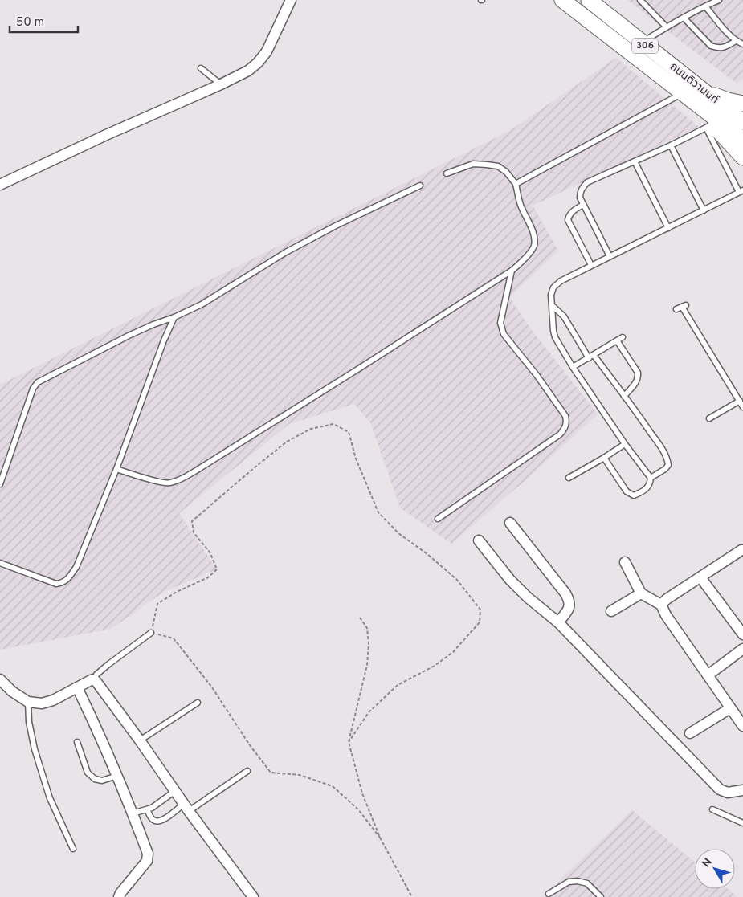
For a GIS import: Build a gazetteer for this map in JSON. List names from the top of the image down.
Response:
{
  "streets": {
    "main road": ["306", "ถนนติวานนท์"]
  },
  "scale_bar": "50 m",
  "north": "top left"
}
